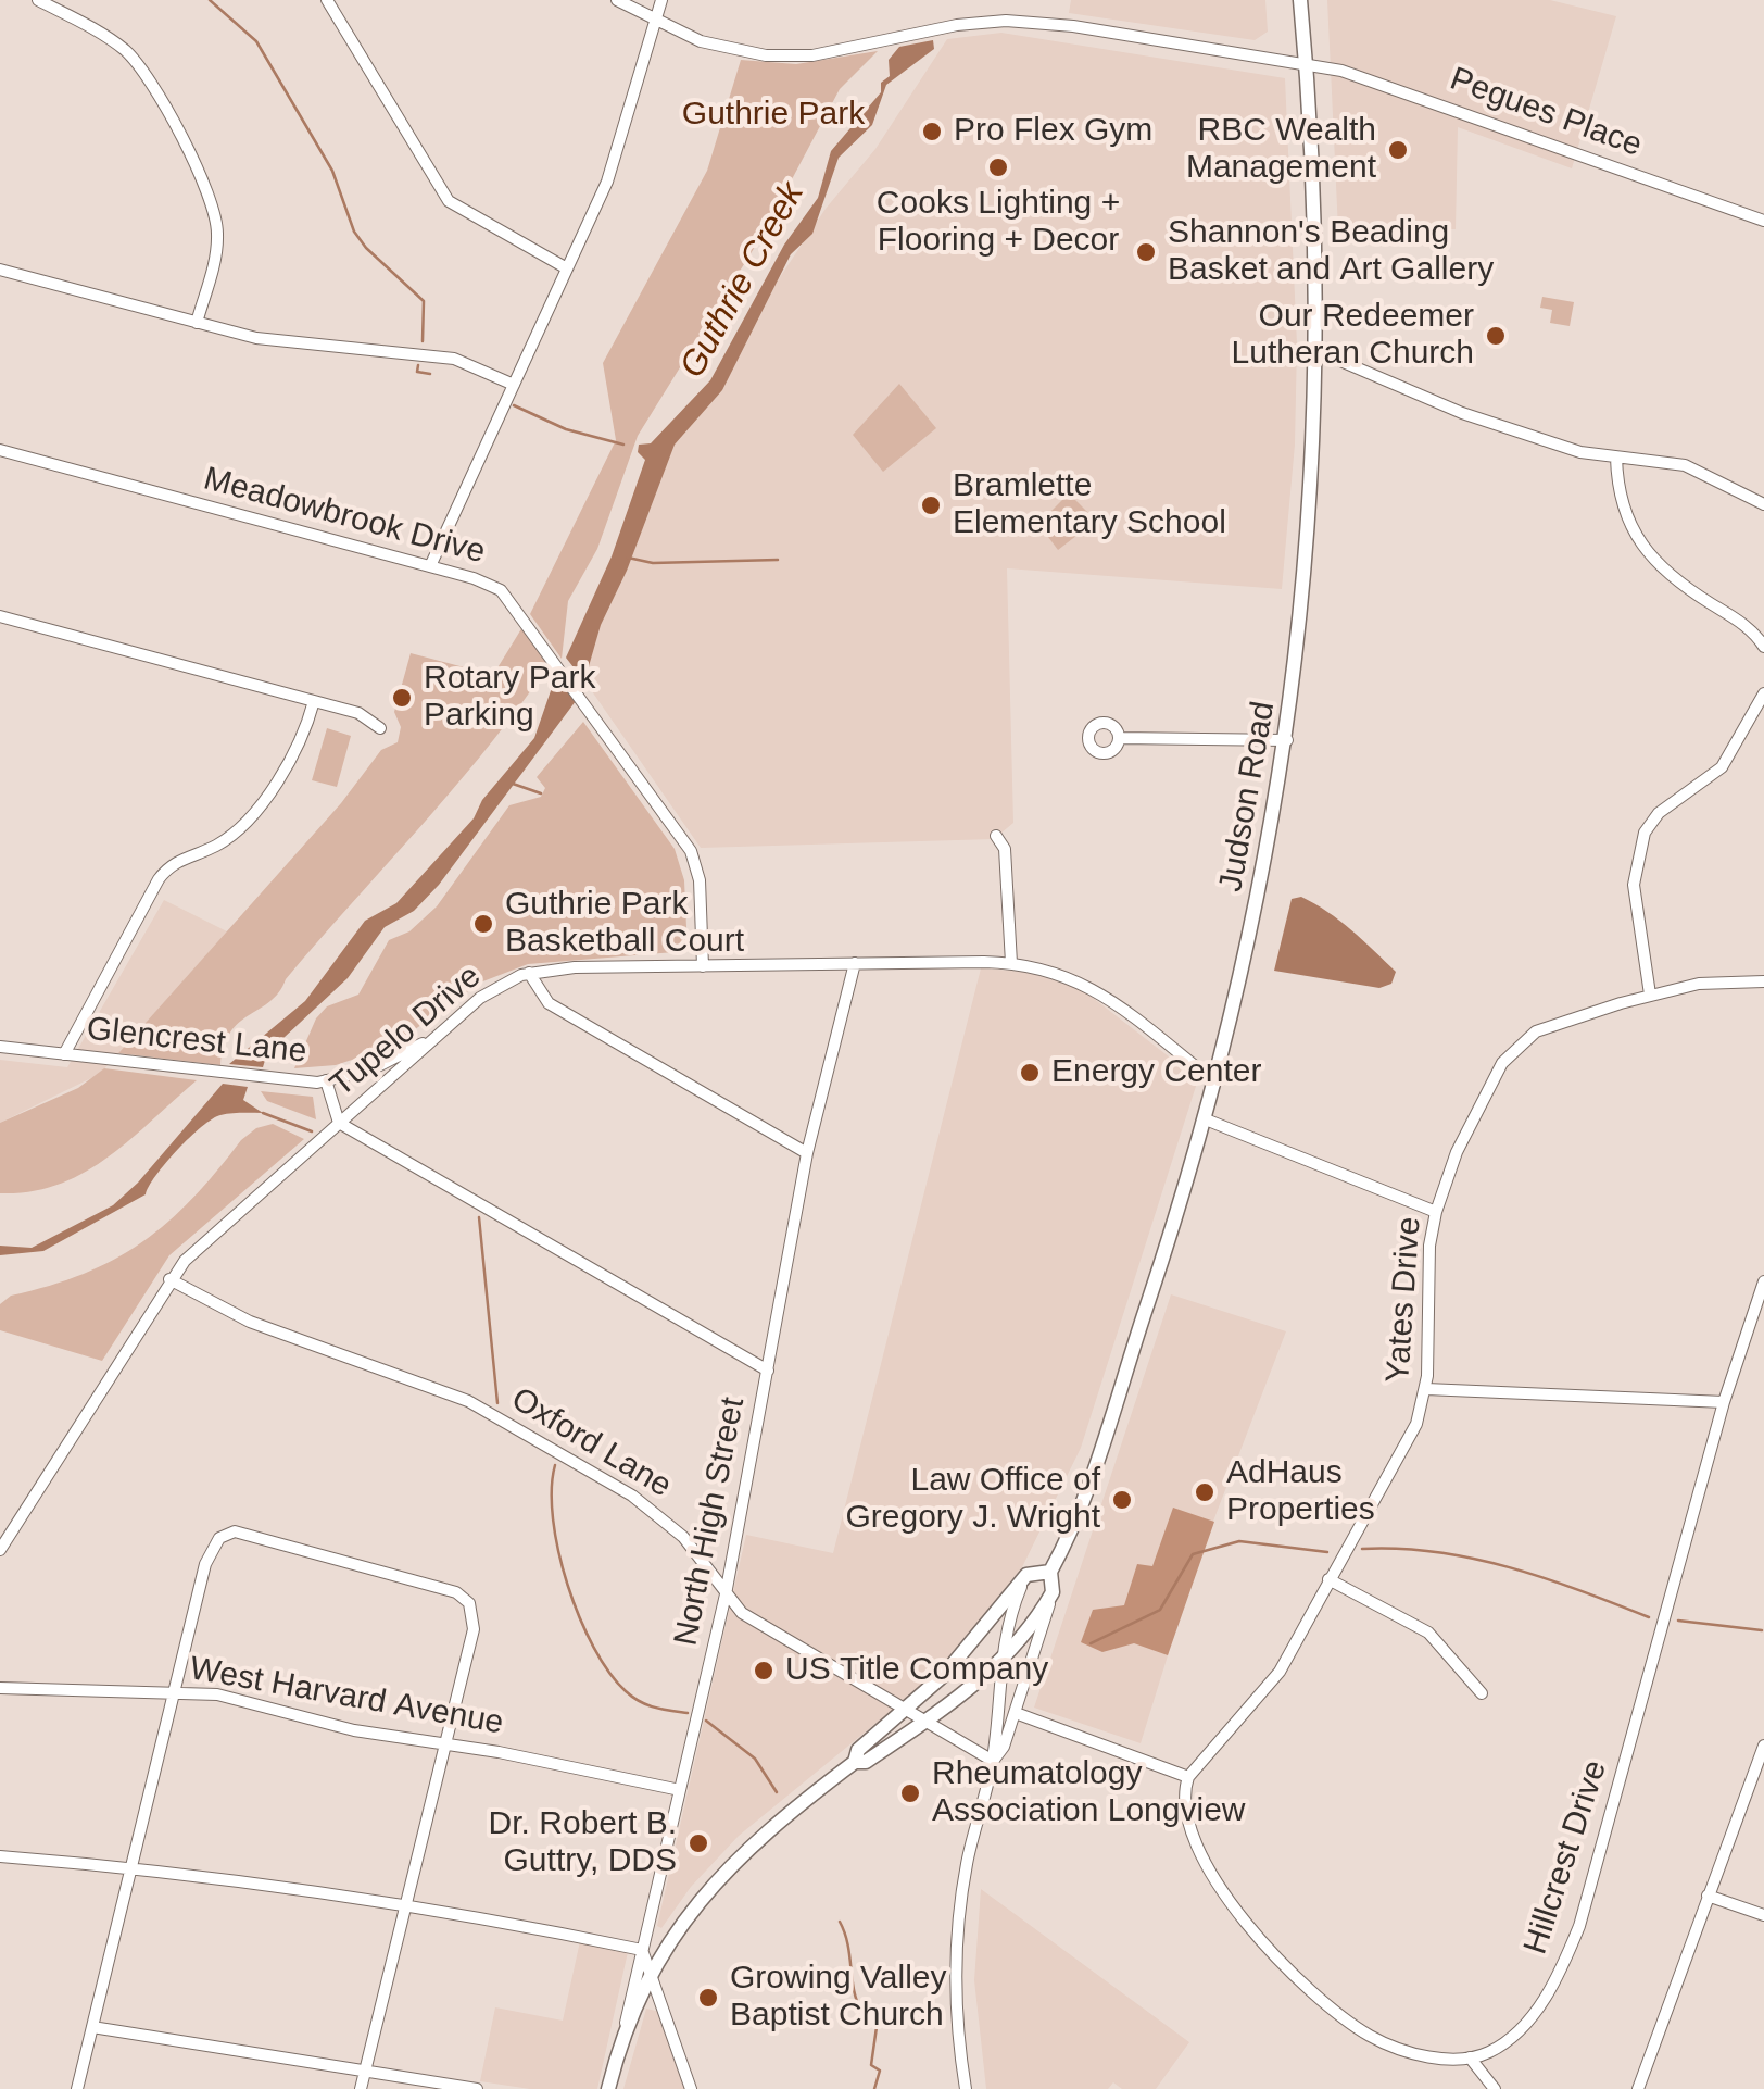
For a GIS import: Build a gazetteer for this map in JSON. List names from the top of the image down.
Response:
{
  "streets": {
    "main road": ["Judson Road", "North High Street"],
    "street": [
      "Pegues Place",
      "Meadowbrook Drive",
      "Tupelo Drive",
      "Glencrest Lane",
      "Yates Drive",
      "Oxford Lane",
      "West Harvard Avenue",
      "Hillcrest Drive"
    ]
  },
  "crossings": [
    ["Pegues Place", "Judson Road"],
    ["Meadowbrook Drive", "Tupelo Drive"],
    ["Judson Road", "Tupelo Drive"],
    ["Tupelo Drive", "Glencrest Lane"],
    ["Tupelo Drive", "Oxford Lane"],
    ["Tupelo Drive", "North High Street"],
    ["Oxford Lane", "North High Street"],
    ["North High Street", "West Harvard Avenue"]
  ],
  "water": ["Guthrie Creek"],
  "parks": ["Guthrie Park"],
  "places": [
    "Pro Flex Gym",
    "RBC Wealth Management",
    "Cooks Lighting + Flooring + Decor",
    "Shannon's Beading Basket and Art Gallery",
    "Our Redeemer Lutheran Church",
    "Bramlette Elementary School",
    "Rotary Park Parking",
    "Guthrie Park Basketball Court",
    "Energy Center",
    "AdHaus Properties",
    "Law Office of Gregory J. Wright",
    "US Title Company",
    "Rheumatology Association Longview",
    "Dr. Robert B. Guttry, DDS",
    "Growing Valley Baptist Church"
  ]
}
